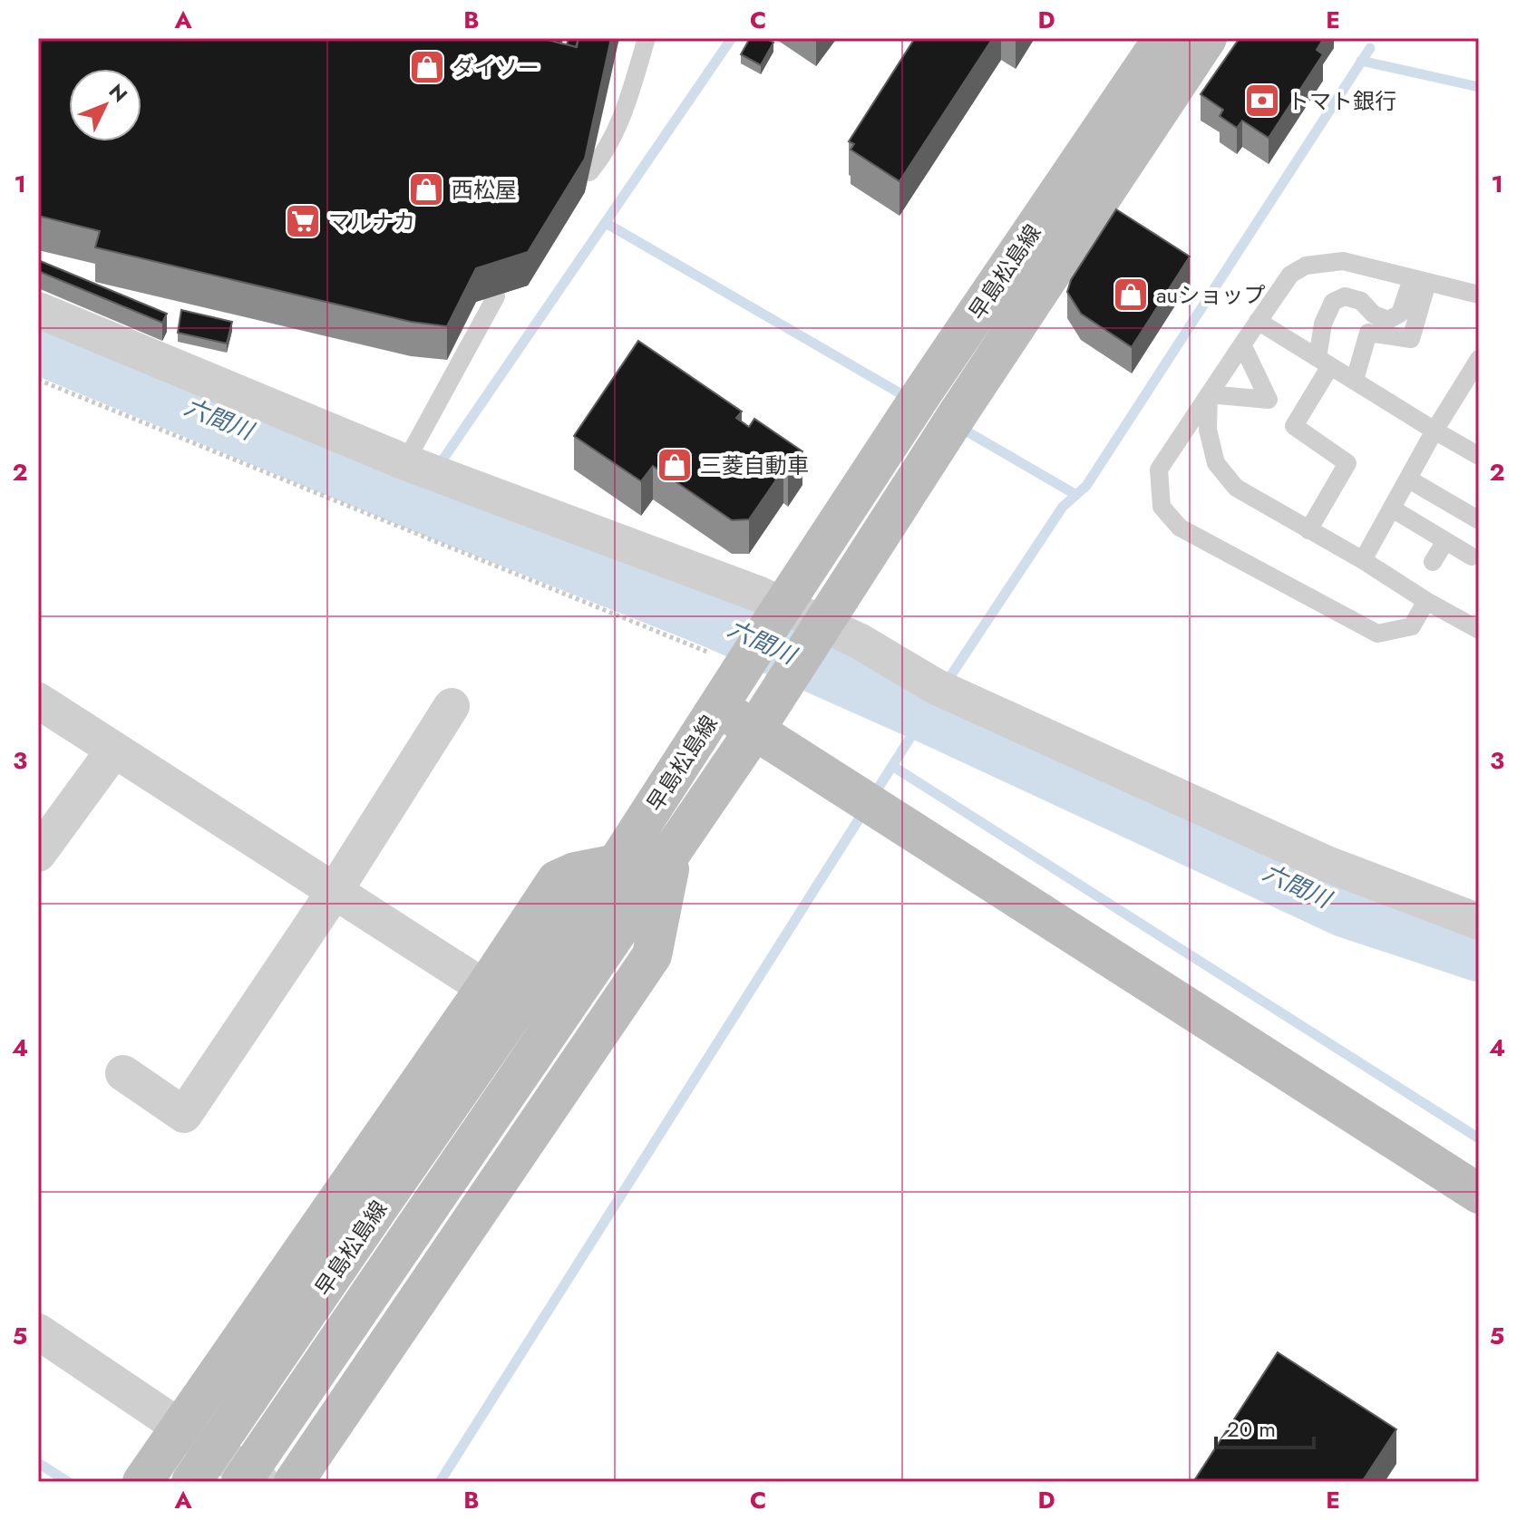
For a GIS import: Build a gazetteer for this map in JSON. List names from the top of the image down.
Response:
{
  "streets": {
    "main road": ["早島松島線"]
  },
  "water": ["六間川"],
  "places": {
    "shop": [
      "ダイソー",
      "西松屋",
      "auショップ",
      "三菱自動車"
    ],
    "bank": ["トマト銀行"],
    "supermarket": ["マルナカ"]
  },
  "scale_bar": "20 m",
  "north": "top right",
  "grid": {
    "columns": [
      "A",
      "B",
      "C",
      "D",
      "E"
    ],
    "rows": [
      "1",
      "2",
      "3",
      "4",
      "5"
    ]
  }
}
